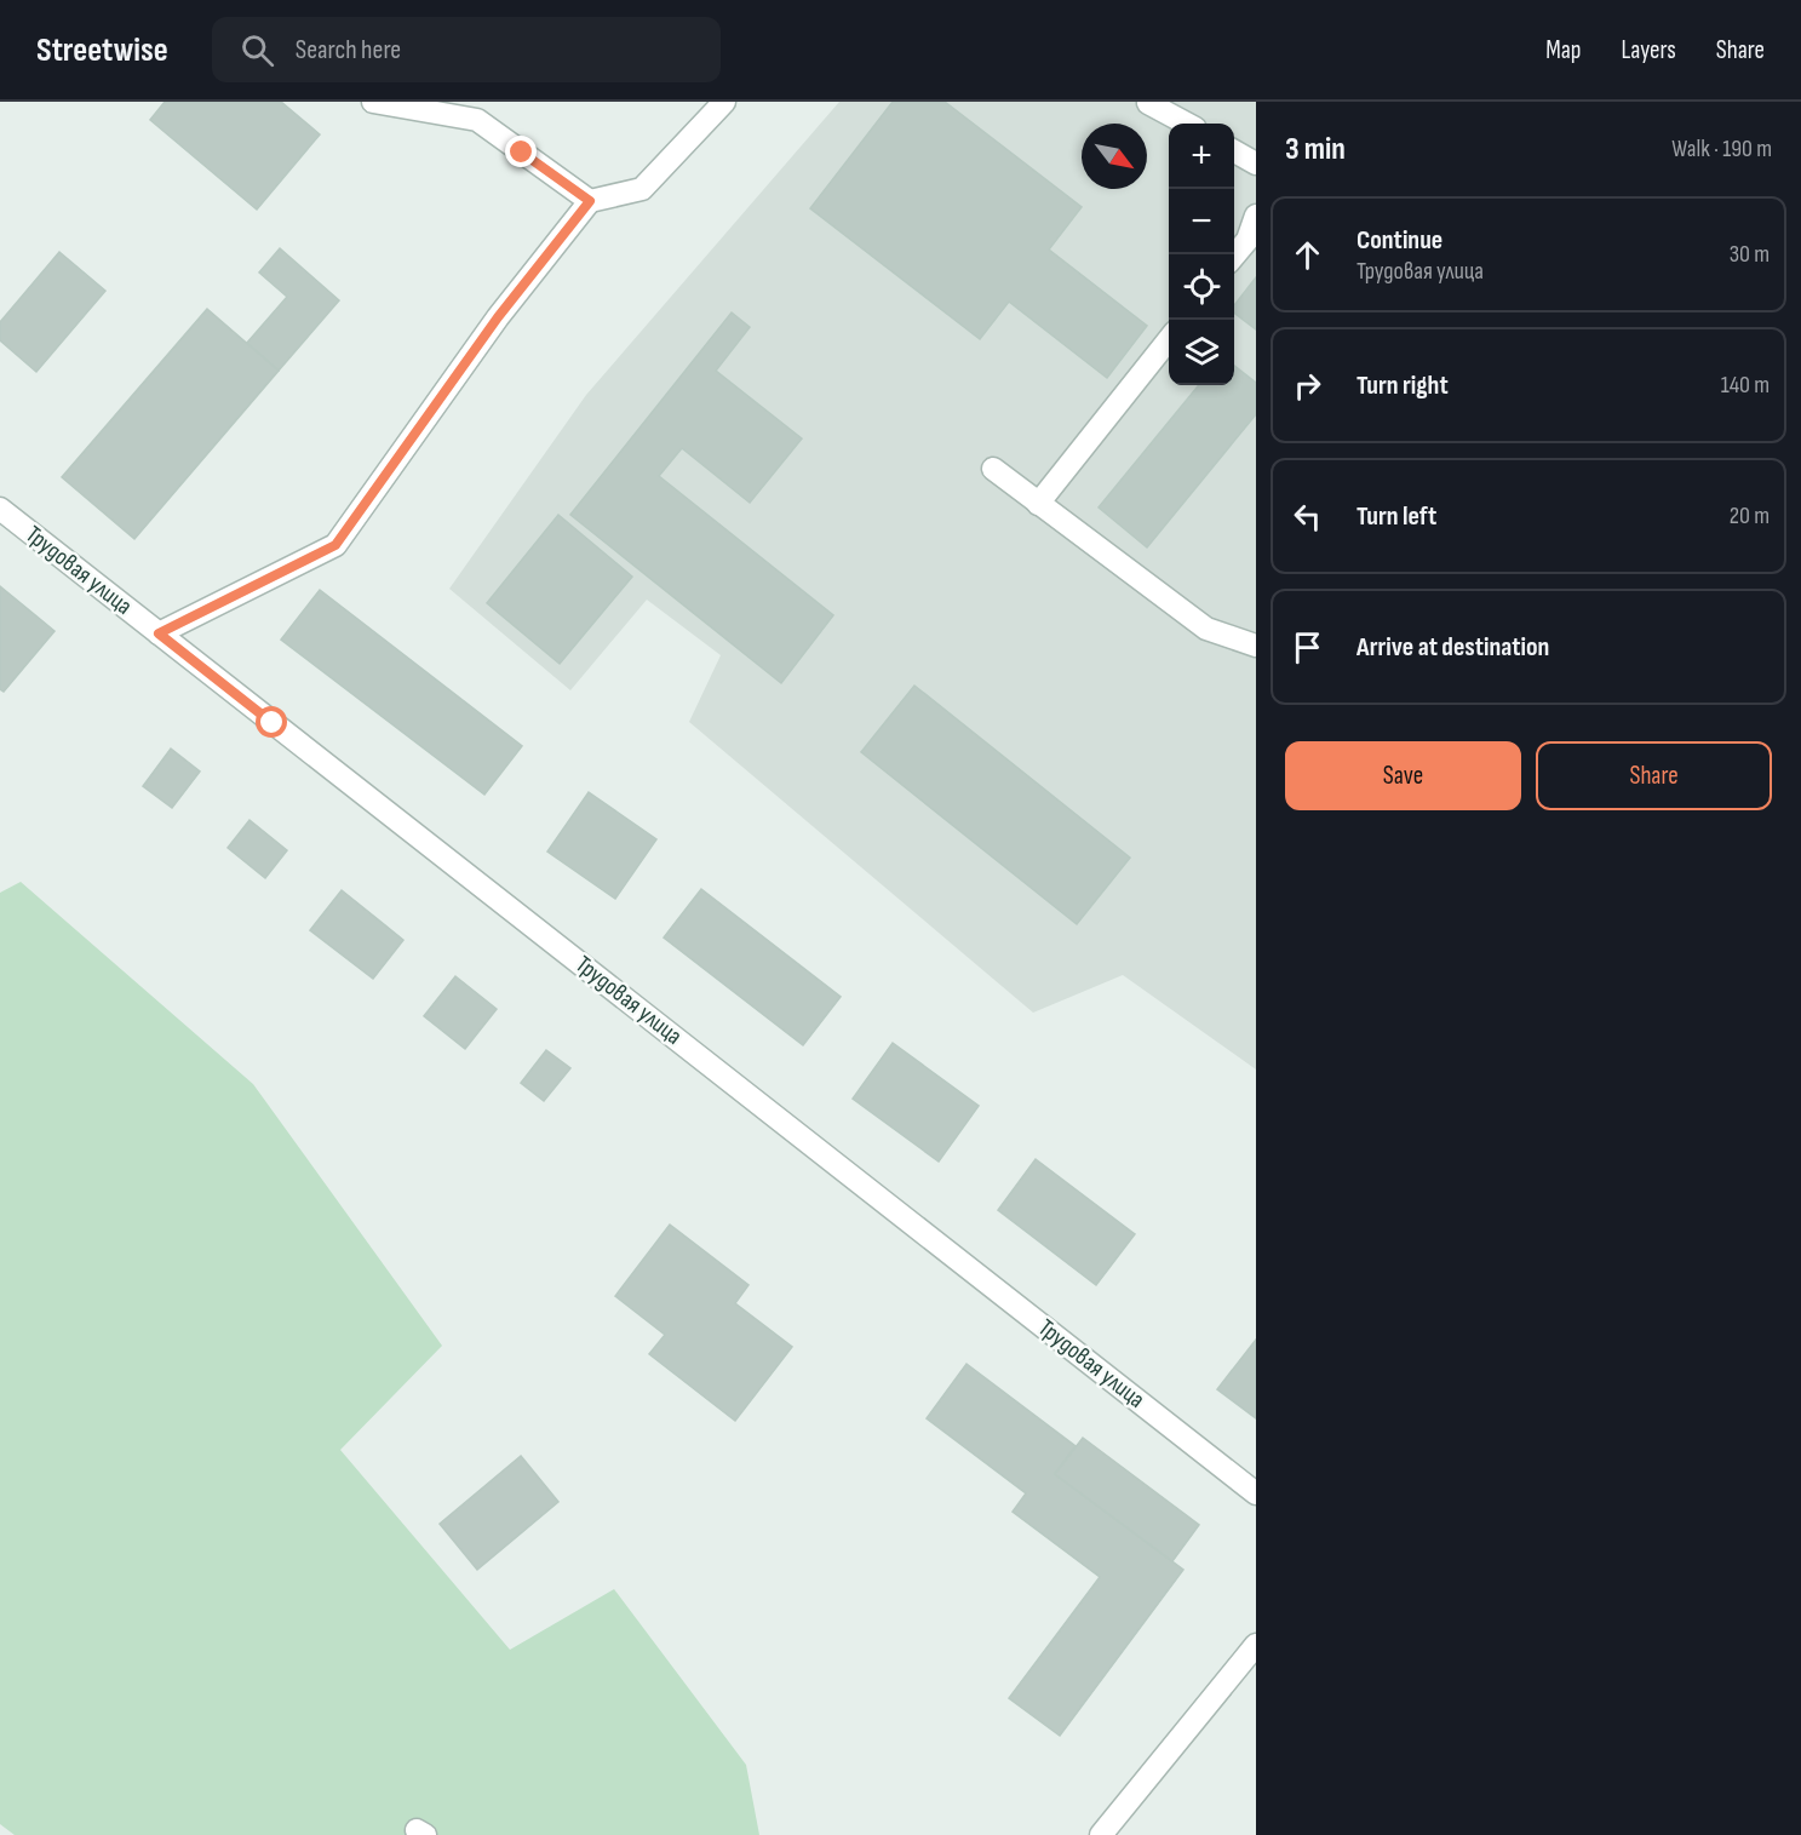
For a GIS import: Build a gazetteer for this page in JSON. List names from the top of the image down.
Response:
{
  "streets": {
    "street": ["Трудовая улица"]
  },
  "north": "bottom right",
  "page": {
    "header": "Streetwise",
    "search": "Search here",
    "nav": ["Map", "Layers", "Share"],
    "heading": ["3 min", "Walk · 190 m"],
    "map_buttons": ["+", "−"],
    "list": [
      ["Continue", "Трудовая улица", "30 m"],
      ["Turn right", "140 m"],
      ["Turn left", "20 m"],
      "Arrive at destination"
    ],
    "buttons": ["Save", "Share"]
  }
}
